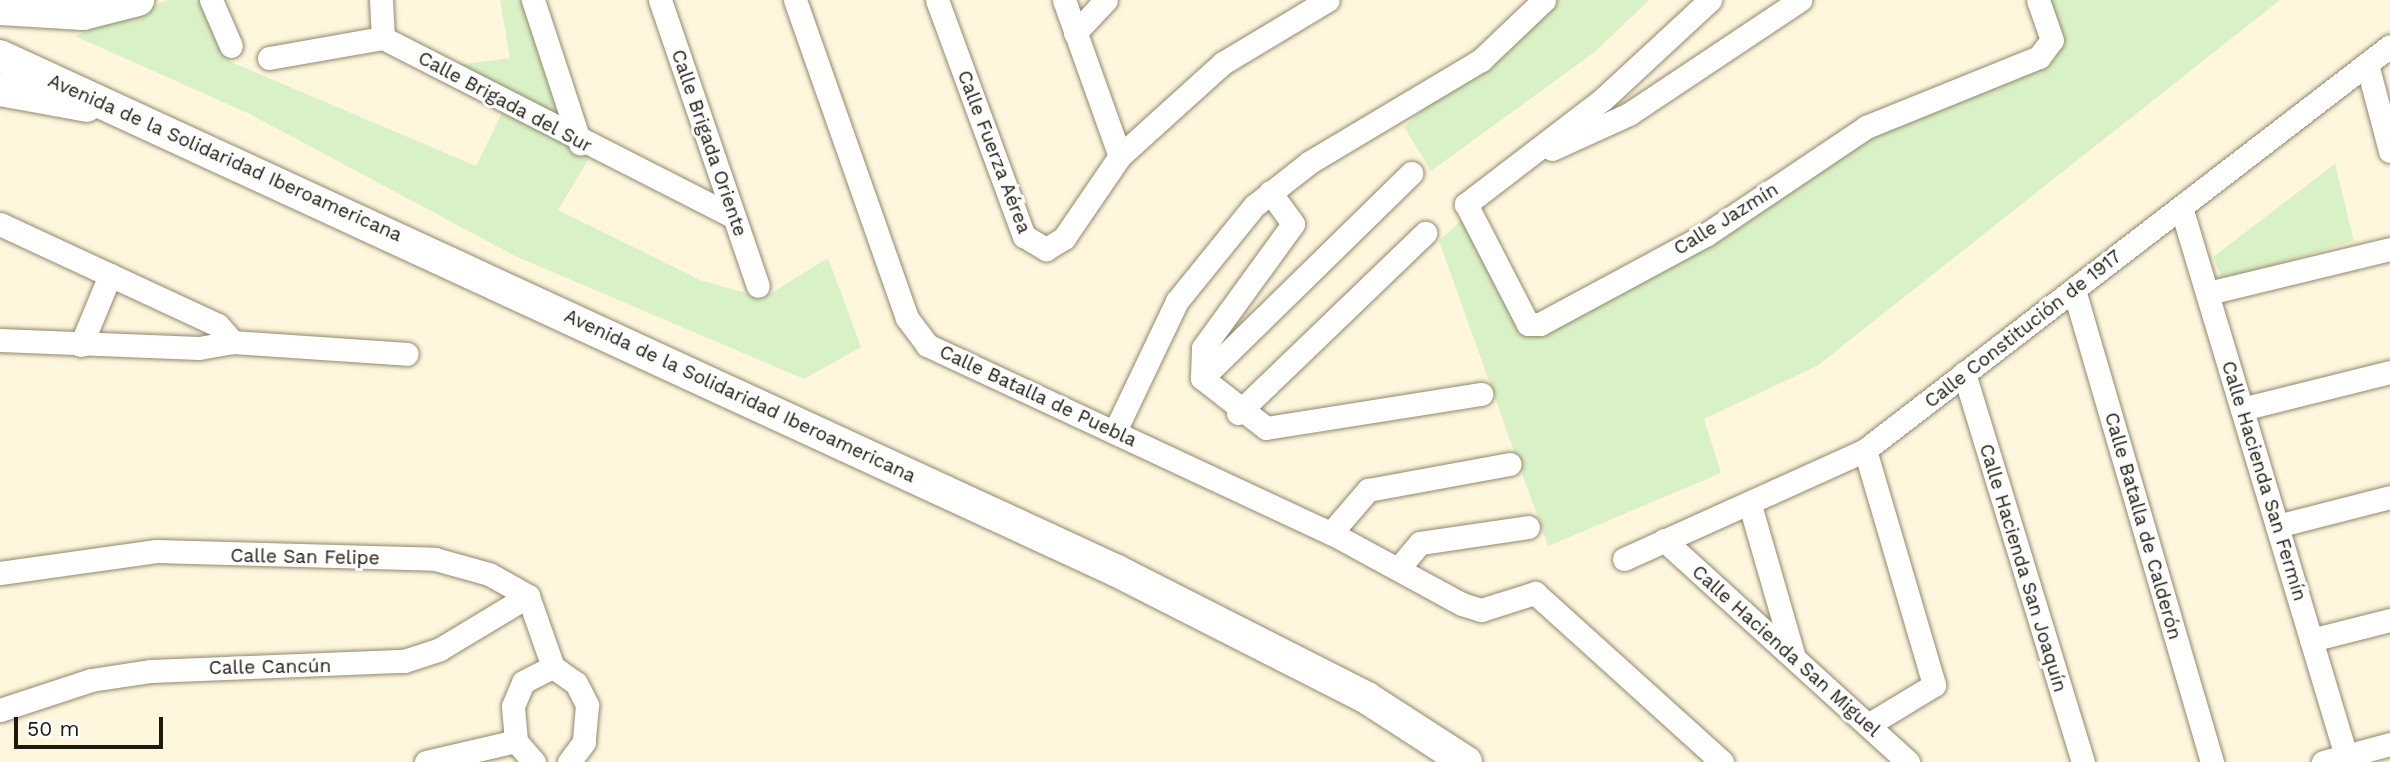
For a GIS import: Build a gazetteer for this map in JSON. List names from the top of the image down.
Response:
{
  "streets": {
    "highway": ["Avenida de la Solidaridad Iberoamericana"],
    "street": [
      "Calle Brigada del Sur",
      "Calle Brigada Oriente",
      "Calle Fuerza Aérea",
      "Calle Jazmín",
      "Calle Constitución de 1917",
      "Calle Batalla de Puebla",
      "Calle Hacienda San Fermín",
      "Calle Batalla de Calderón",
      "Calle San Felipe",
      "Calle Hacienda San Joaquín",
      "Calle Hacienda San Miguel",
      "Calle Cancún"
    ]
  },
  "crossings": [
    ["Calle Brigada del Sur", "Calle Brigada Oriente"],
    ["Calle Constitución de 1917", "Calle Hacienda San Fermín"],
    ["Calle Constitución de 1917", "Calle Batalla de Calderón"],
    ["Calle Constitución de 1917", "Calle Hacienda San Joaquín"],
    ["Calle Constitución de 1917", "Calle Hacienda San Miguel"],
    ["Calle San Felipe", "Calle Cancún"]
  ],
  "scale_bar": "50 m"
}
